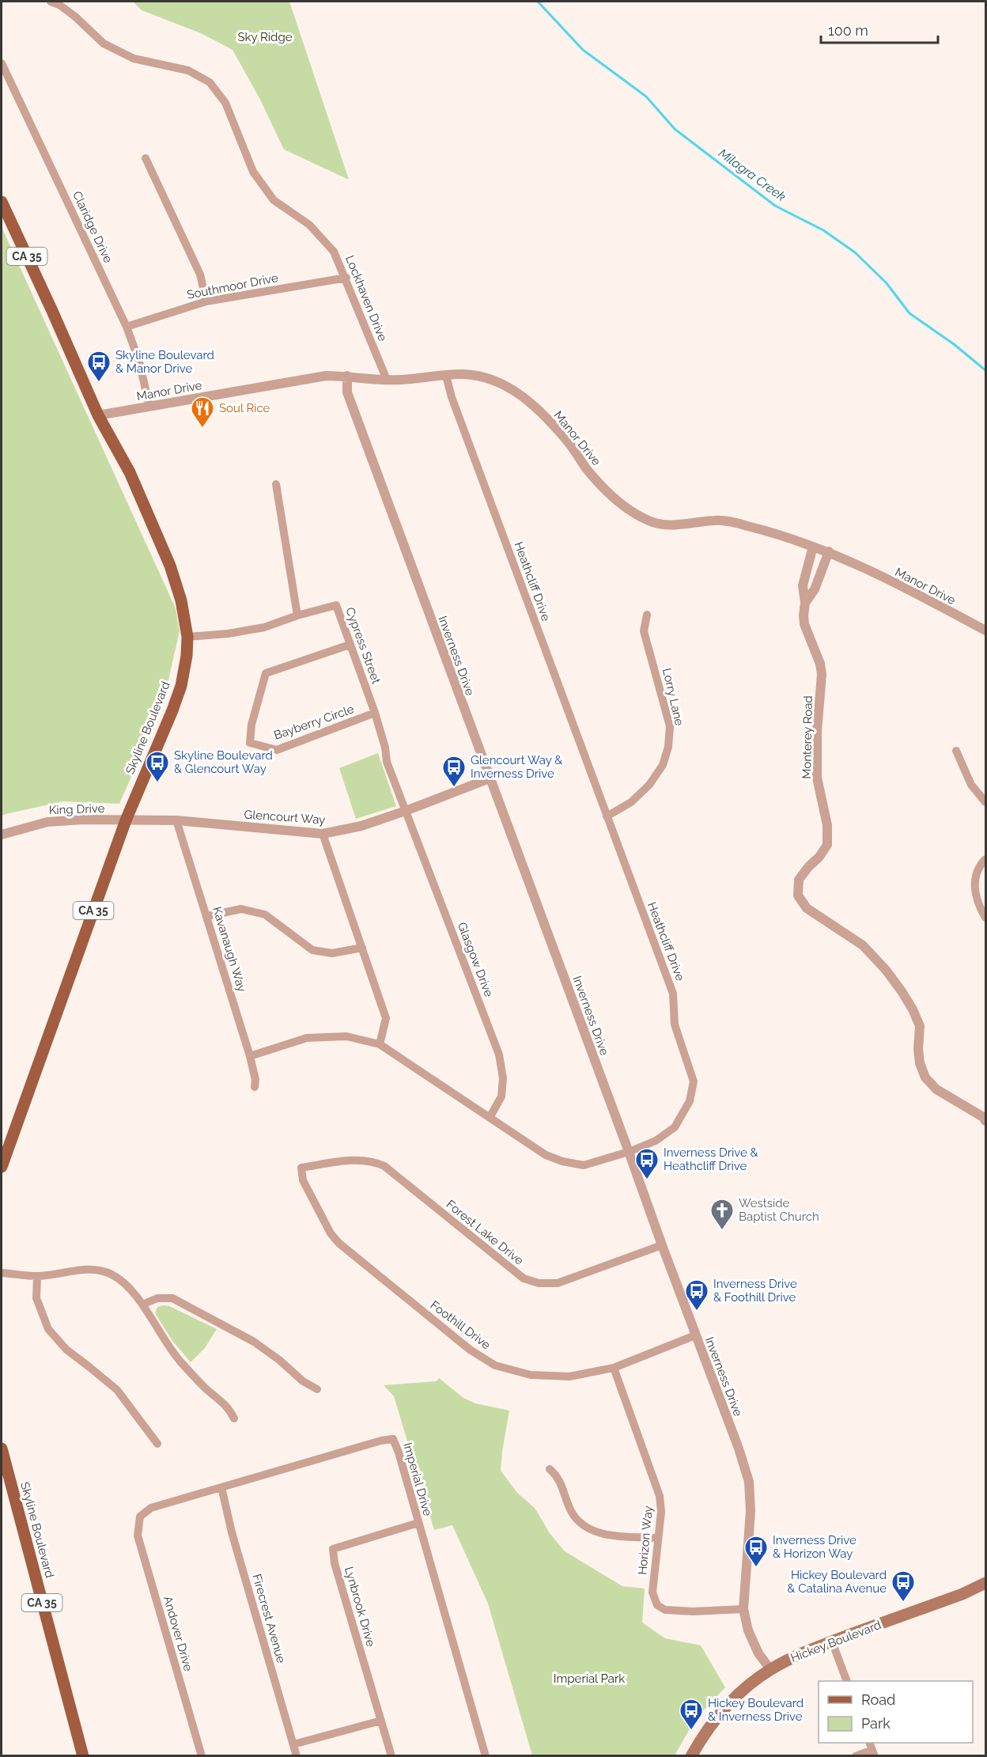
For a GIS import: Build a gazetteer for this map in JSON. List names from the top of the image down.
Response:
{
  "streets": {
    "main road": ["CA 35", "Skyline Boulevard", "Hickey Boulevard"],
    "street": [
      "Claridge Drive",
      "Southmoor Drive",
      "Lockhaven Drive",
      "Manor Drive",
      "Heathcliff Drive",
      "Cypress Street",
      "Inverness Drive",
      "Lorry Lane",
      "Bayberry Circle",
      "Monterey Road",
      "King Drive",
      "Glencourt Way",
      "Kavanaugh Way",
      "Glasgow Drive",
      "Forest Lake Drive",
      "Foothill Drive",
      "Imperial Drive",
      "Horizon Way",
      "Lynbrook Drive",
      "Firecrest Avenue",
      "Andover Drive"
    ]
  },
  "crossings": [
    ["Claridge Drive", "Southmoor Drive"],
    ["Claridge Drive", "Manor Drive"],
    ["Southmoor Drive", "Lockhaven Drive"],
    ["Lockhaven Drive", "Manor Drive"],
    ["Manor Drive", "Heathcliff Drive"],
    ["Manor Drive", "Inverness Drive"],
    ["Manor Drive", "Skyline Boulevard"],
    ["Manor Drive", "Monterey Road"],
    ["Heathcliff Drive", "Inverness Drive"],
    ["Heathcliff Drive", "Lorry Lane"],
    ["Heathcliff Drive", "Kavanaugh Way"],
    ["Heathcliff Drive", "Glasgow Drive"],
    ["Cypress Street", "Bayberry Circle"],
    ["Cypress Street", "Skyline Boulevard"],
    ["Cypress Street", "Glencourt Way"],
    ["Cypress Street", "Glasgow Drive"],
    ["Inverness Drive", "Glencourt Way"],
    ["Inverness Drive", "Forest Lake Drive"],
    ["Inverness Drive", "Foothill Drive"],
    ["Inverness Drive", "Horizon Way"],
    ["Inverness Drive", "Hickey Boulevard"],
    ["Skyline Boulevard", "King Drive"],
    ["Skyline Boulevard", "Glencourt Way"],
    ["King Drive", "Glencourt Way"],
    ["Glencourt Way", "Kavanaugh Way"],
    ["Glencourt Way", "Glasgow Drive"],
    ["Forest Lake Drive", "Foothill Drive"],
    ["Foothill Drive", "Horizon Way"],
    ["Imperial Drive", "Lynbrook Drive"],
    ["Imperial Drive", "Firecrest Avenue"],
    ["Imperial Drive", "Andover Drive"]
  ],
  "water": ["Milagra Creek"],
  "parks": ["Sky Ridge", "Imperial Park"],
  "places": {
    "bus stop": [
      "Skyline Boulevard & Manor Drive",
      "Skyline Boulevard & Glencourt Way",
      "Glencourt Way & Inverness Drive",
      "Inverness Drive & Heathcliff Drive",
      "Inverness Drive & Foothill Drive",
      "Inverness Drive & Horizon Way",
      "Hickey Boulevard & Catalina Avenue",
      "Hickey Boulevard & Inverness Drive"
    ],
    "restaurant": ["Soul Rice"],
    "church": ["Westside Baptist Church"]
  },
  "legend": ["Road", "Park"],
  "scale_bar": "100 m"
}
